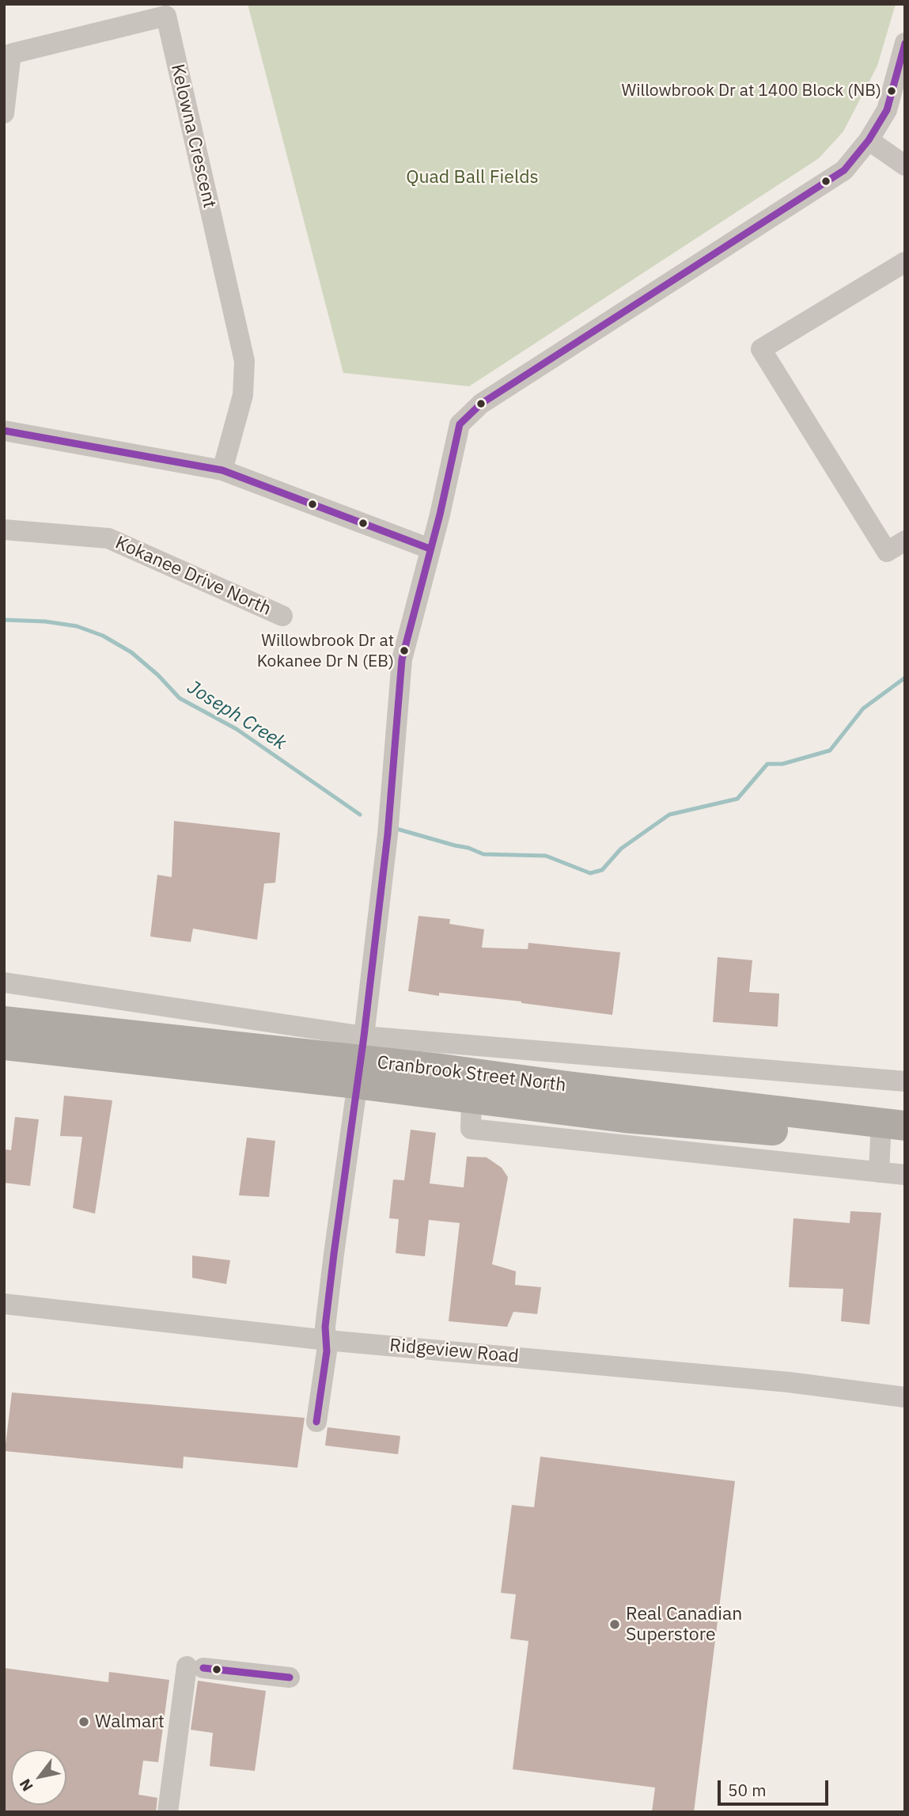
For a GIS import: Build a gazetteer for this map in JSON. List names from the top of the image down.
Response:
{
  "streets": {
    "highway": ["Cranbrook Street North"],
    "street": ["Kelowna Crescent", "Kokanee Drive North", "Ridgeview Road"]
  },
  "water": ["Joseph Creek"],
  "parks": ["Quad Ball Fields"],
  "places": [
    "Willowbrook Dr at 1400 Block (NB)",
    "Willowbrook Dr at Kokanee Dr N (EB)",
    "Real Canadian Superstore",
    "Walmart"
  ],
  "scale_bar": "50 m",
  "north": "bottom left"
}
